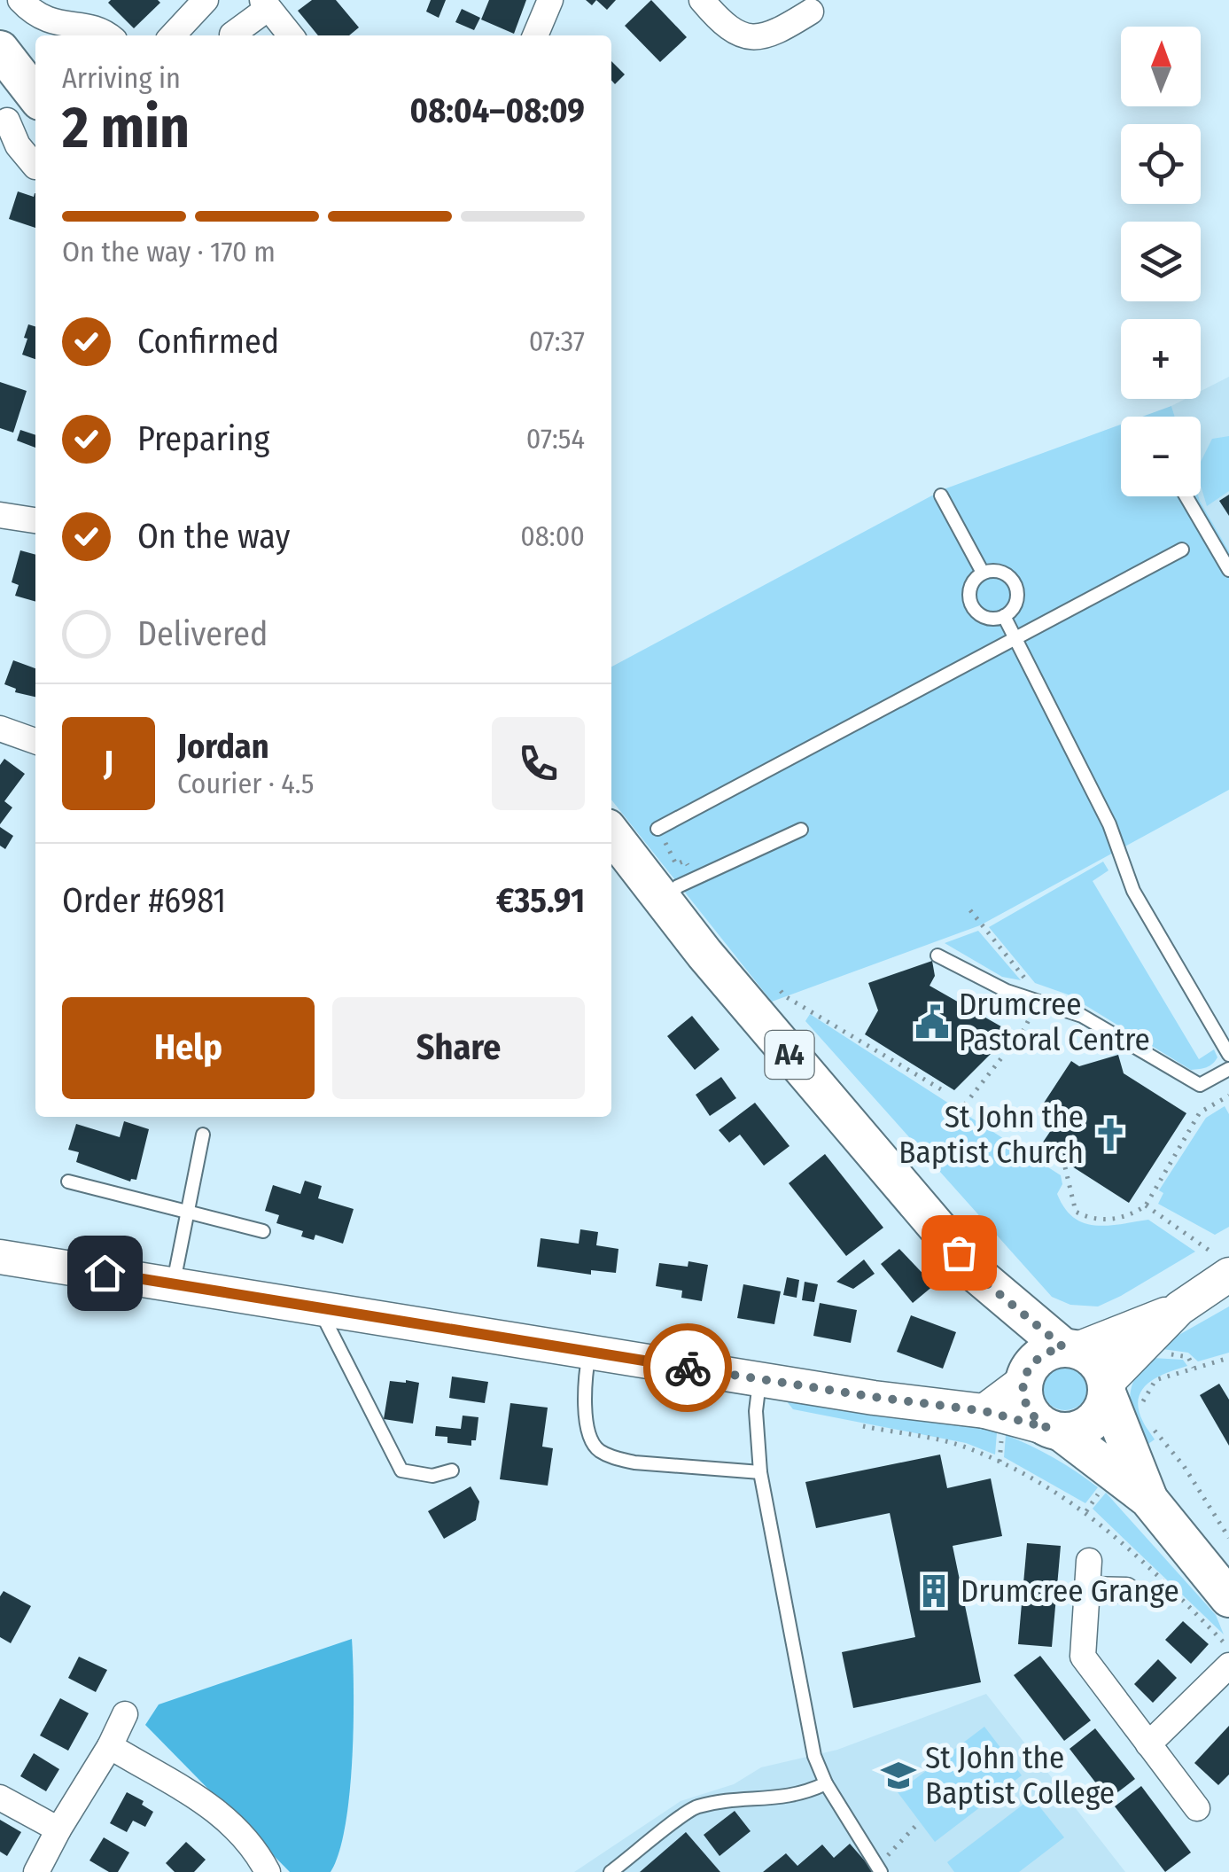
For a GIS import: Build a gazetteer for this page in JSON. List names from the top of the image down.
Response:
{
  "streets": {
    "main road": ["A4"]
  },
  "places": {
    "public building": ["Drumcree Pastoral Centre"],
    "church": ["St John the Baptist Church"],
    "building": ["Drumcree Grange"],
    "school or university": ["St John the Baptist College"]
  },
  "north": "top",
  "page": {
    "map_buttons": ["+", "−"],
    "heading": ["2 min", "Arriving in", "08:04–08:09"],
    "panel": [
      "Jordan",
      "Courier · 4.5",
      "Order #6981",
      "€35.91"
    ],
    "bar": "On the way · 170 m",
    "list": [
      ["Confirmed", "07:37"],
      ["Preparing", "07:54"],
      ["On the way", "08:00"],
      "Delivered"
    ],
    "round": "J",
    "buttons": ["Help", "Share"]
  }
}
